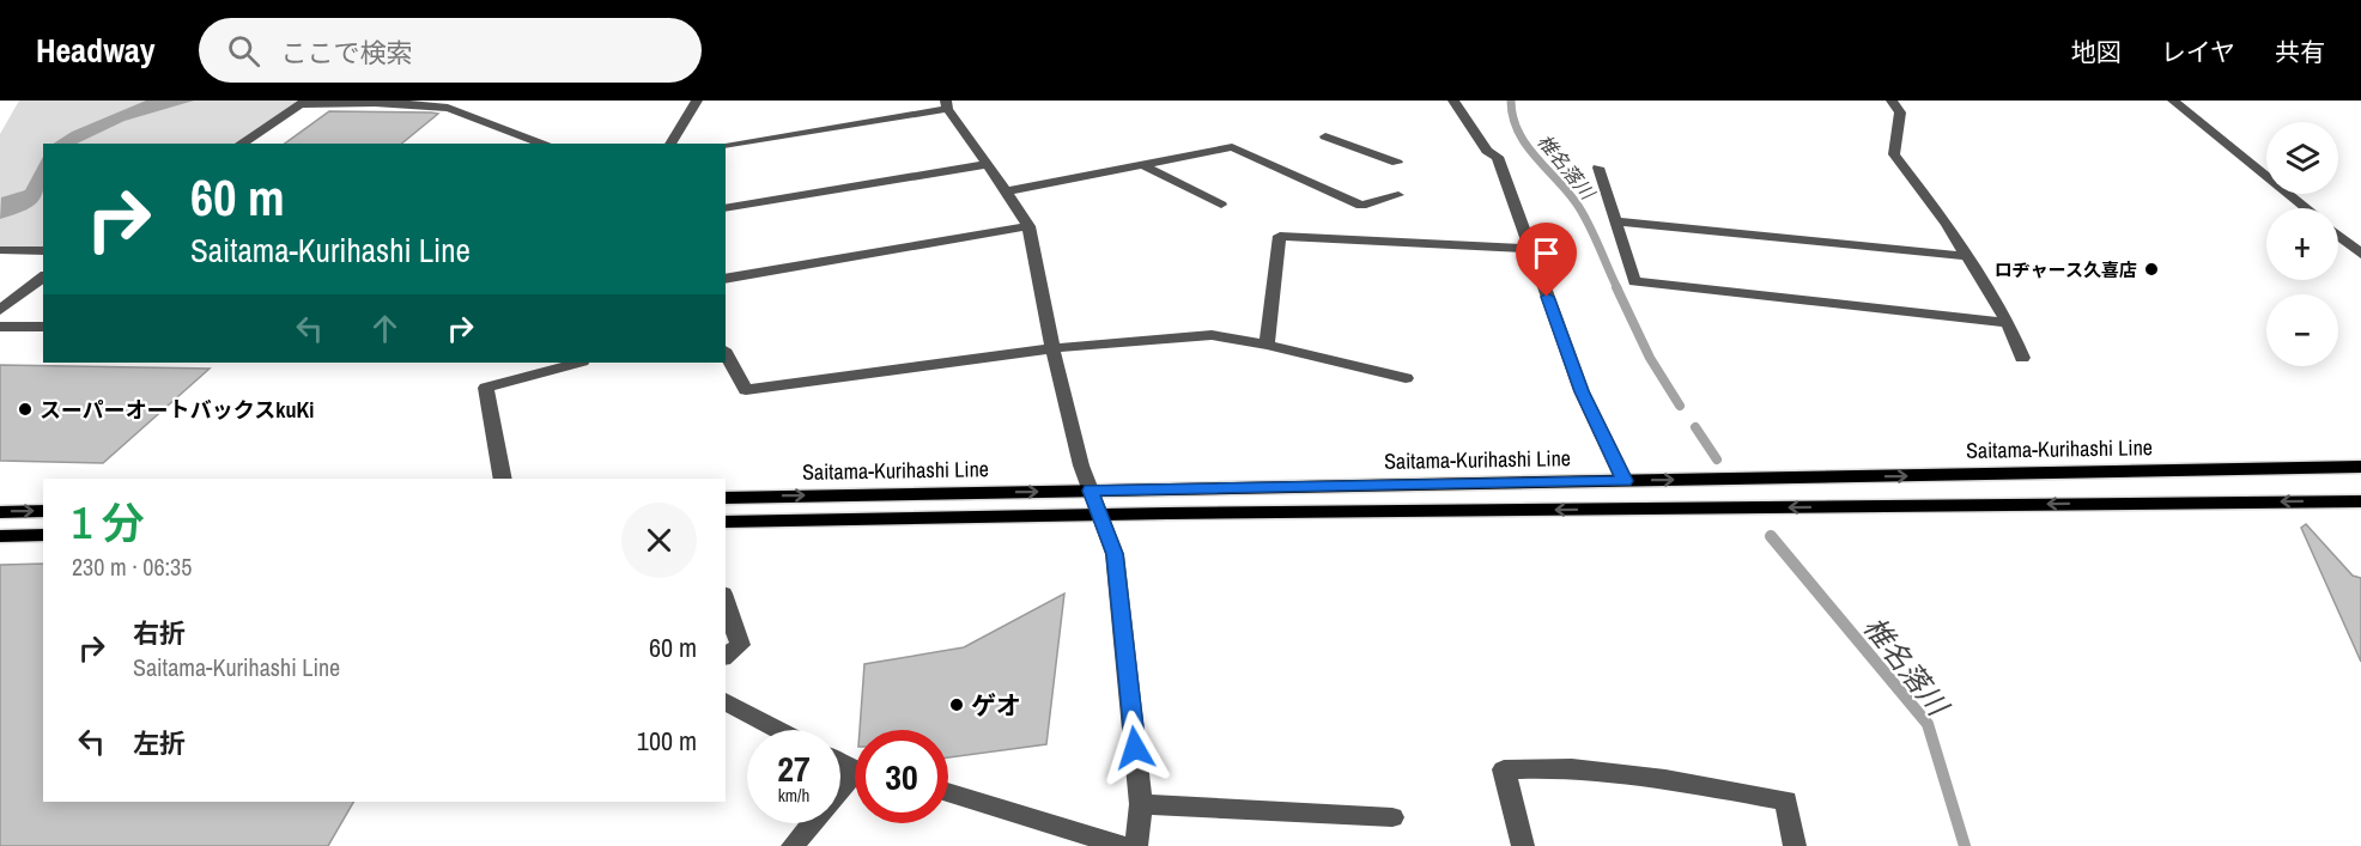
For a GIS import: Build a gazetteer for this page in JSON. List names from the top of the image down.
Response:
{
  "streets": {
    "main road": ["Saitama-Kurihashi Line"]
  },
  "water": ["椎名落川"],
  "places": ["ロヂャース久喜店", "スーパーオートバックスkuKi", "ゲオ"],
  "page": {
    "header": "Headway",
    "search": "ここで検索",
    "nav": ["地図", "レイヤ", "共有"],
    "map_buttons": ["+", "−"],
    "turn": ["60 m", "Saitama-Kurihashi Line"],
    "heading": ["1 分", "230 m · 06:35"],
    "list": [
      {
        "name": "右折",
        "note": "Saitama-Kurihashi Line",
        "value": "60 m"
      },
      {
        "name": "左折",
        "value": "100 m"
      }
    ],
    "speed": "27 km/h",
    "limit": "30"
  }
}
